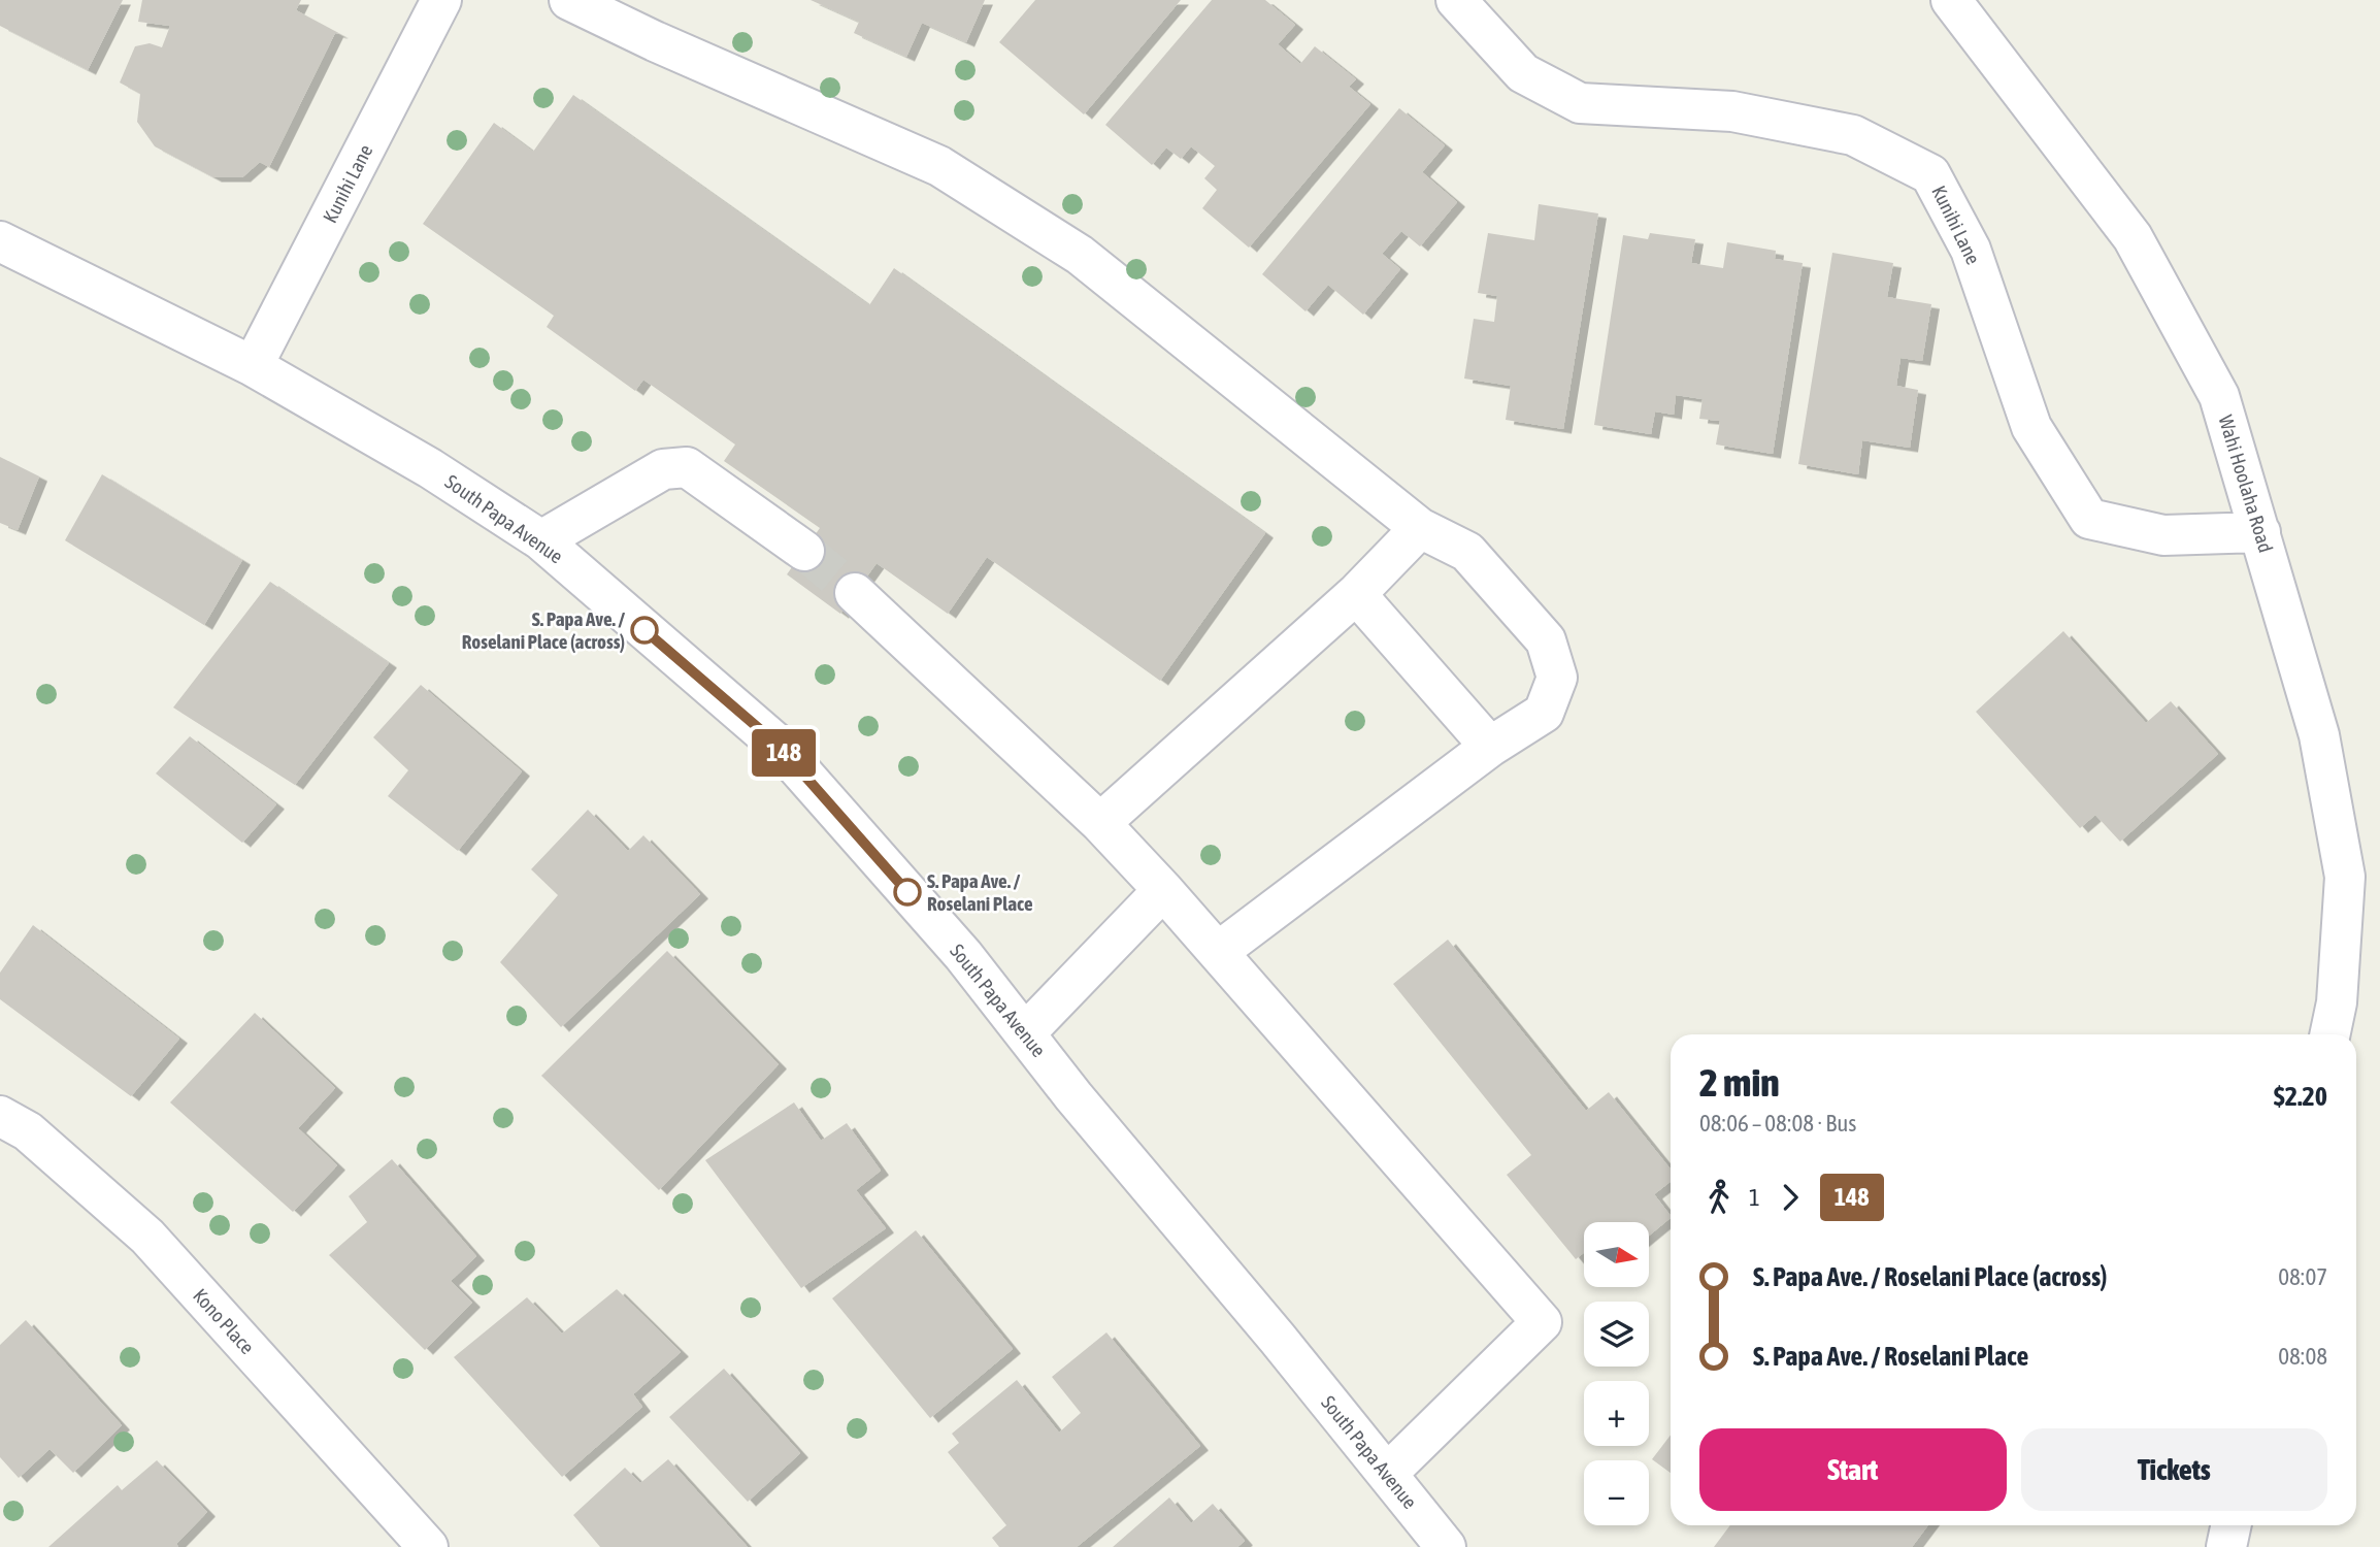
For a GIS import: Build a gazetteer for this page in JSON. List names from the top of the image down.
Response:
{
  "streets": {
    "street": [
      "Kunihi Lane",
      "Wahi Hoolaha Road",
      "South Papa Avenue",
      "Kono Place"
    ]
  },
  "crossings": [
    ["Kunihi Lane", "Wahi Hoolaha Road"],
    ["Kunihi Lane", "South Papa Avenue"]
  ],
  "places": ["S. Papa Ave. / Roselani Place (across)", "S. Papa Ave. / Roselani Place"],
  "lines": ["bus line 148"],
  "north": "right",
  "page": {
    "on_map": "148",
    "heading": ["2 min", "08:06 – 08:08 · Bus", "$2.20"],
    "legs": ["1", "148"],
    "map_buttons": ["+", "−"],
    "list": [
      {
        "name": "S. Papa Ave. / Roselani Place (across)",
        "value": "08:07"
      },
      {
        "name": "S. Papa Ave. / Roselani Place",
        "value": "08:08"
      }
    ],
    "buttons": ["Start", "Tickets"]
  }
}
